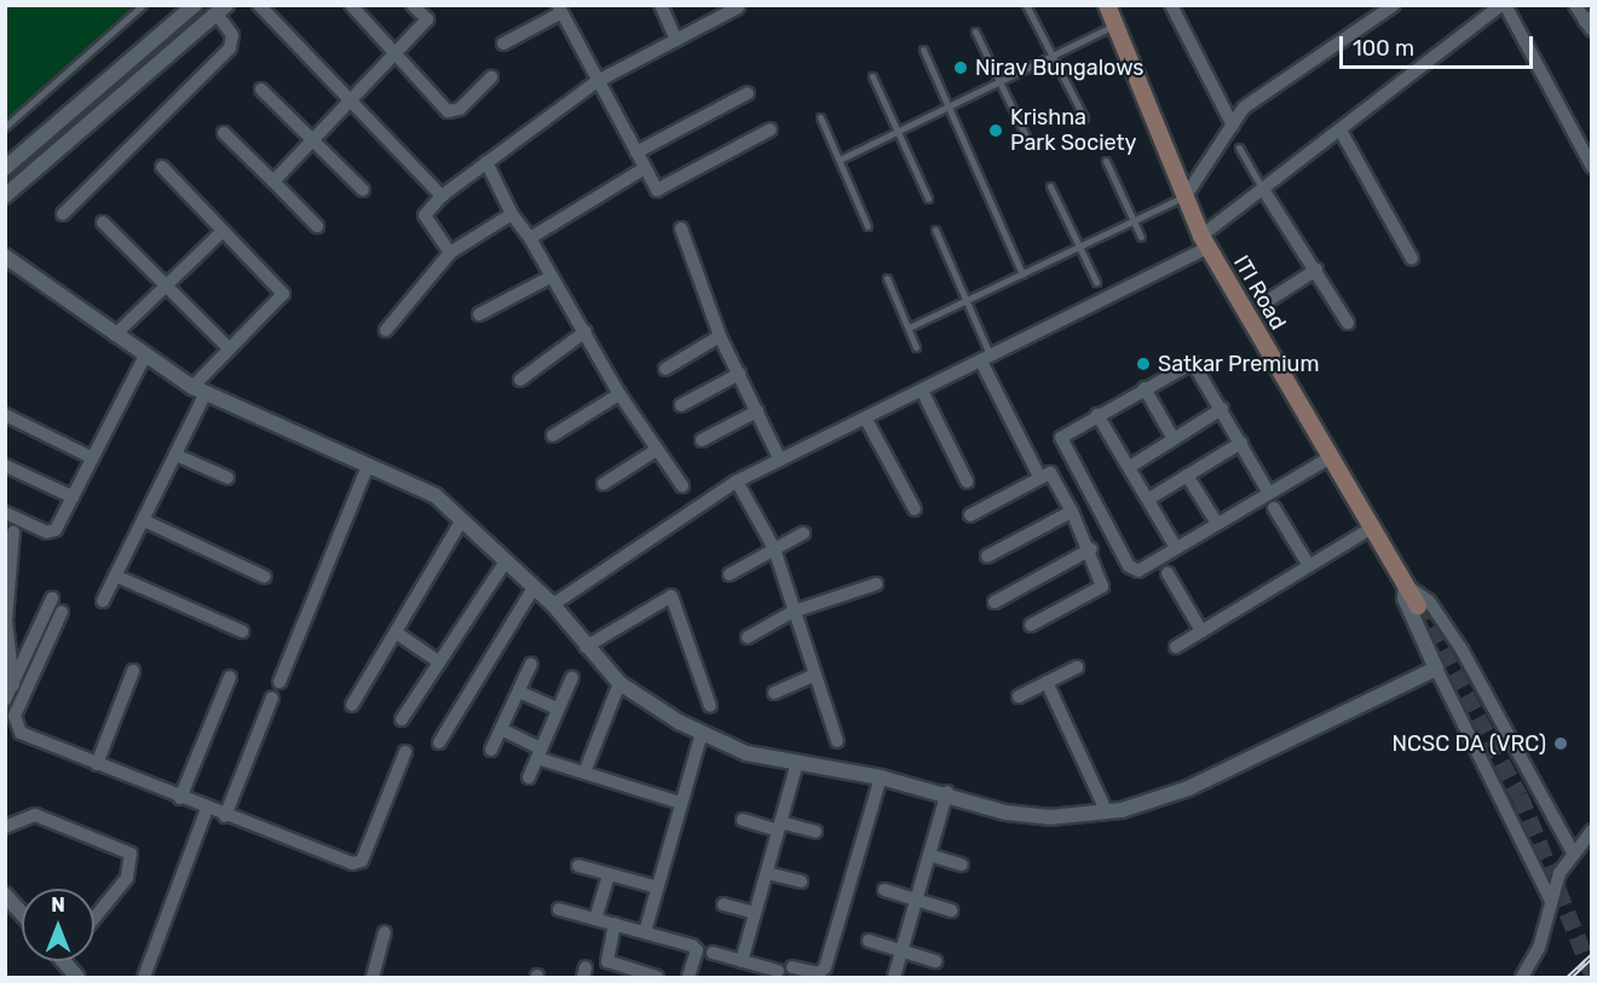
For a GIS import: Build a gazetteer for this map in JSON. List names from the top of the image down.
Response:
{
  "streets": {
    "main road": ["ITI Road"]
  },
  "places": [
    "Nirav Bungalows",
    "Krishna Park Society",
    "Satkar Premium",
    "NCSC DA (VRC)"
  ],
  "scale_bar": "100 m",
  "north": "top"
}
